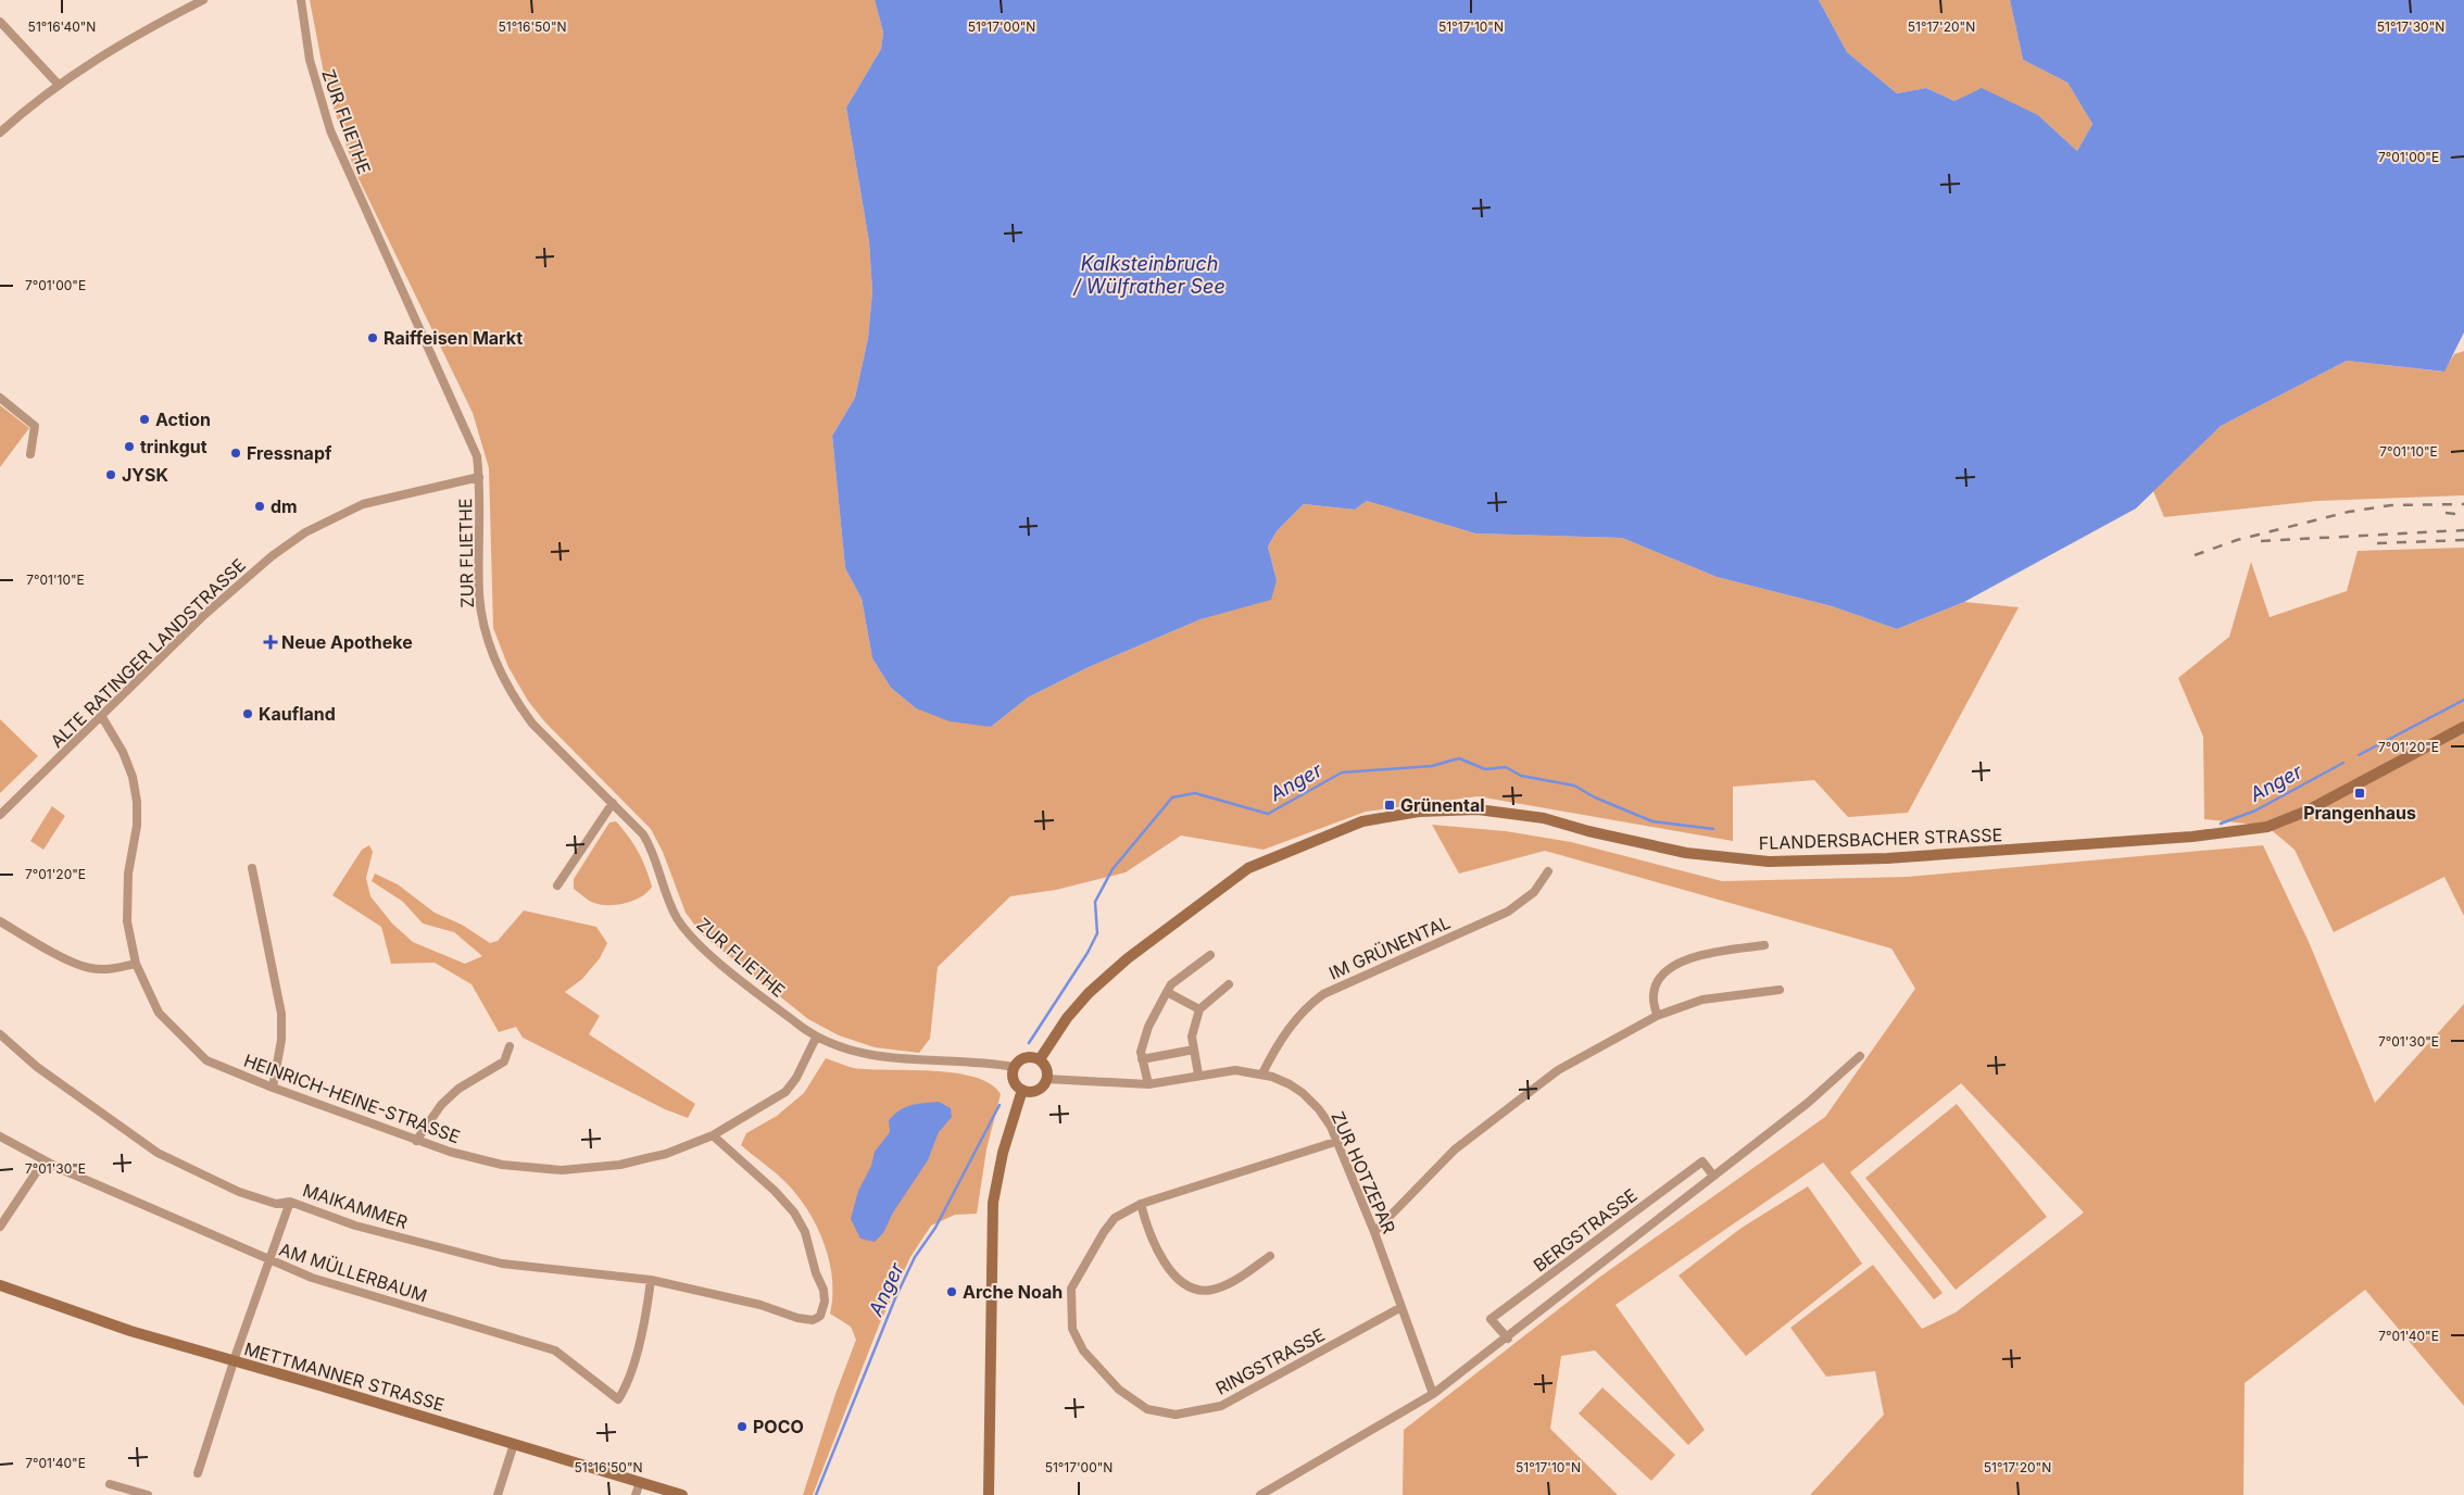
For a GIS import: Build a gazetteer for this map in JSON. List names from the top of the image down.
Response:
{
  "streets": {
    "street": [
      "ZUR FLIETHE",
      "ALTE RATINGER LANDSTRASSE",
      "FLANDERSBACHER STRASSE",
      "IM GRÜNENTAL",
      "HEINRICH-HEINE-STRASSE",
      "ZUR HOTZEPAR",
      "MAIKAMMER",
      "BERGSTRASSE",
      "AM MÜLLERBAUM",
      "RINGSTRASSE",
      "METTMANNER STRASSE"
    ]
  },
  "crossings": [
    ["ZUR FLIETHE", "ALTE RATINGER LANDSTRASSE"],
    ["ZUR FLIETHE", "FLANDERSBACHER STRASSE"],
    ["ZUR FLIETHE", "HEINRICH-HEINE-STRASSE"],
    ["ZUR FLIETHE", "ZUR HOTZEPAR"],
    ["ALTE RATINGER LANDSTRASSE", "HEINRICH-HEINE-STRASSE"],
    ["FLANDERSBACHER STRASSE", "ZUR HOTZEPAR"],
    ["IM GRÜNENTAL", "ZUR HOTZEPAR"],
    ["HEINRICH-HEINE-STRASSE", "MAIKAMMER"],
    ["ZUR HOTZEPAR", "BERGSTRASSE"],
    ["ZUR HOTZEPAR", "RINGSTRASSE"],
    ["MAIKAMMER", "AM MÜLLERBAUM"]
  ],
  "water": ["Kalksteinbruch / Wülfrather See", "Anger"],
  "places": {
    "other": [
      "Raiffeisen Markt",
      "Action",
      "trinkgut",
      "Fressnapf",
      "JYSK",
      "dm",
      "Kaufland",
      "Arche Noah",
      "POCO"
    ],
    "health": ["Neue Apotheke"],
    "transit": ["Prangenhaus", "Grünental"]
  },
  "coordinates": [
    "51°16'40\"N",
    "51°16'50\"N",
    "51°17'00\"N",
    "51°17'10\"N",
    "51°17'20\"N",
    "51°17'30\"N",
    "7°01'00\"E",
    "7°01'10\"E",
    "7°01'20\"E",
    "7°01'30\"E",
    "7°01'40\"E"
  ]
}
